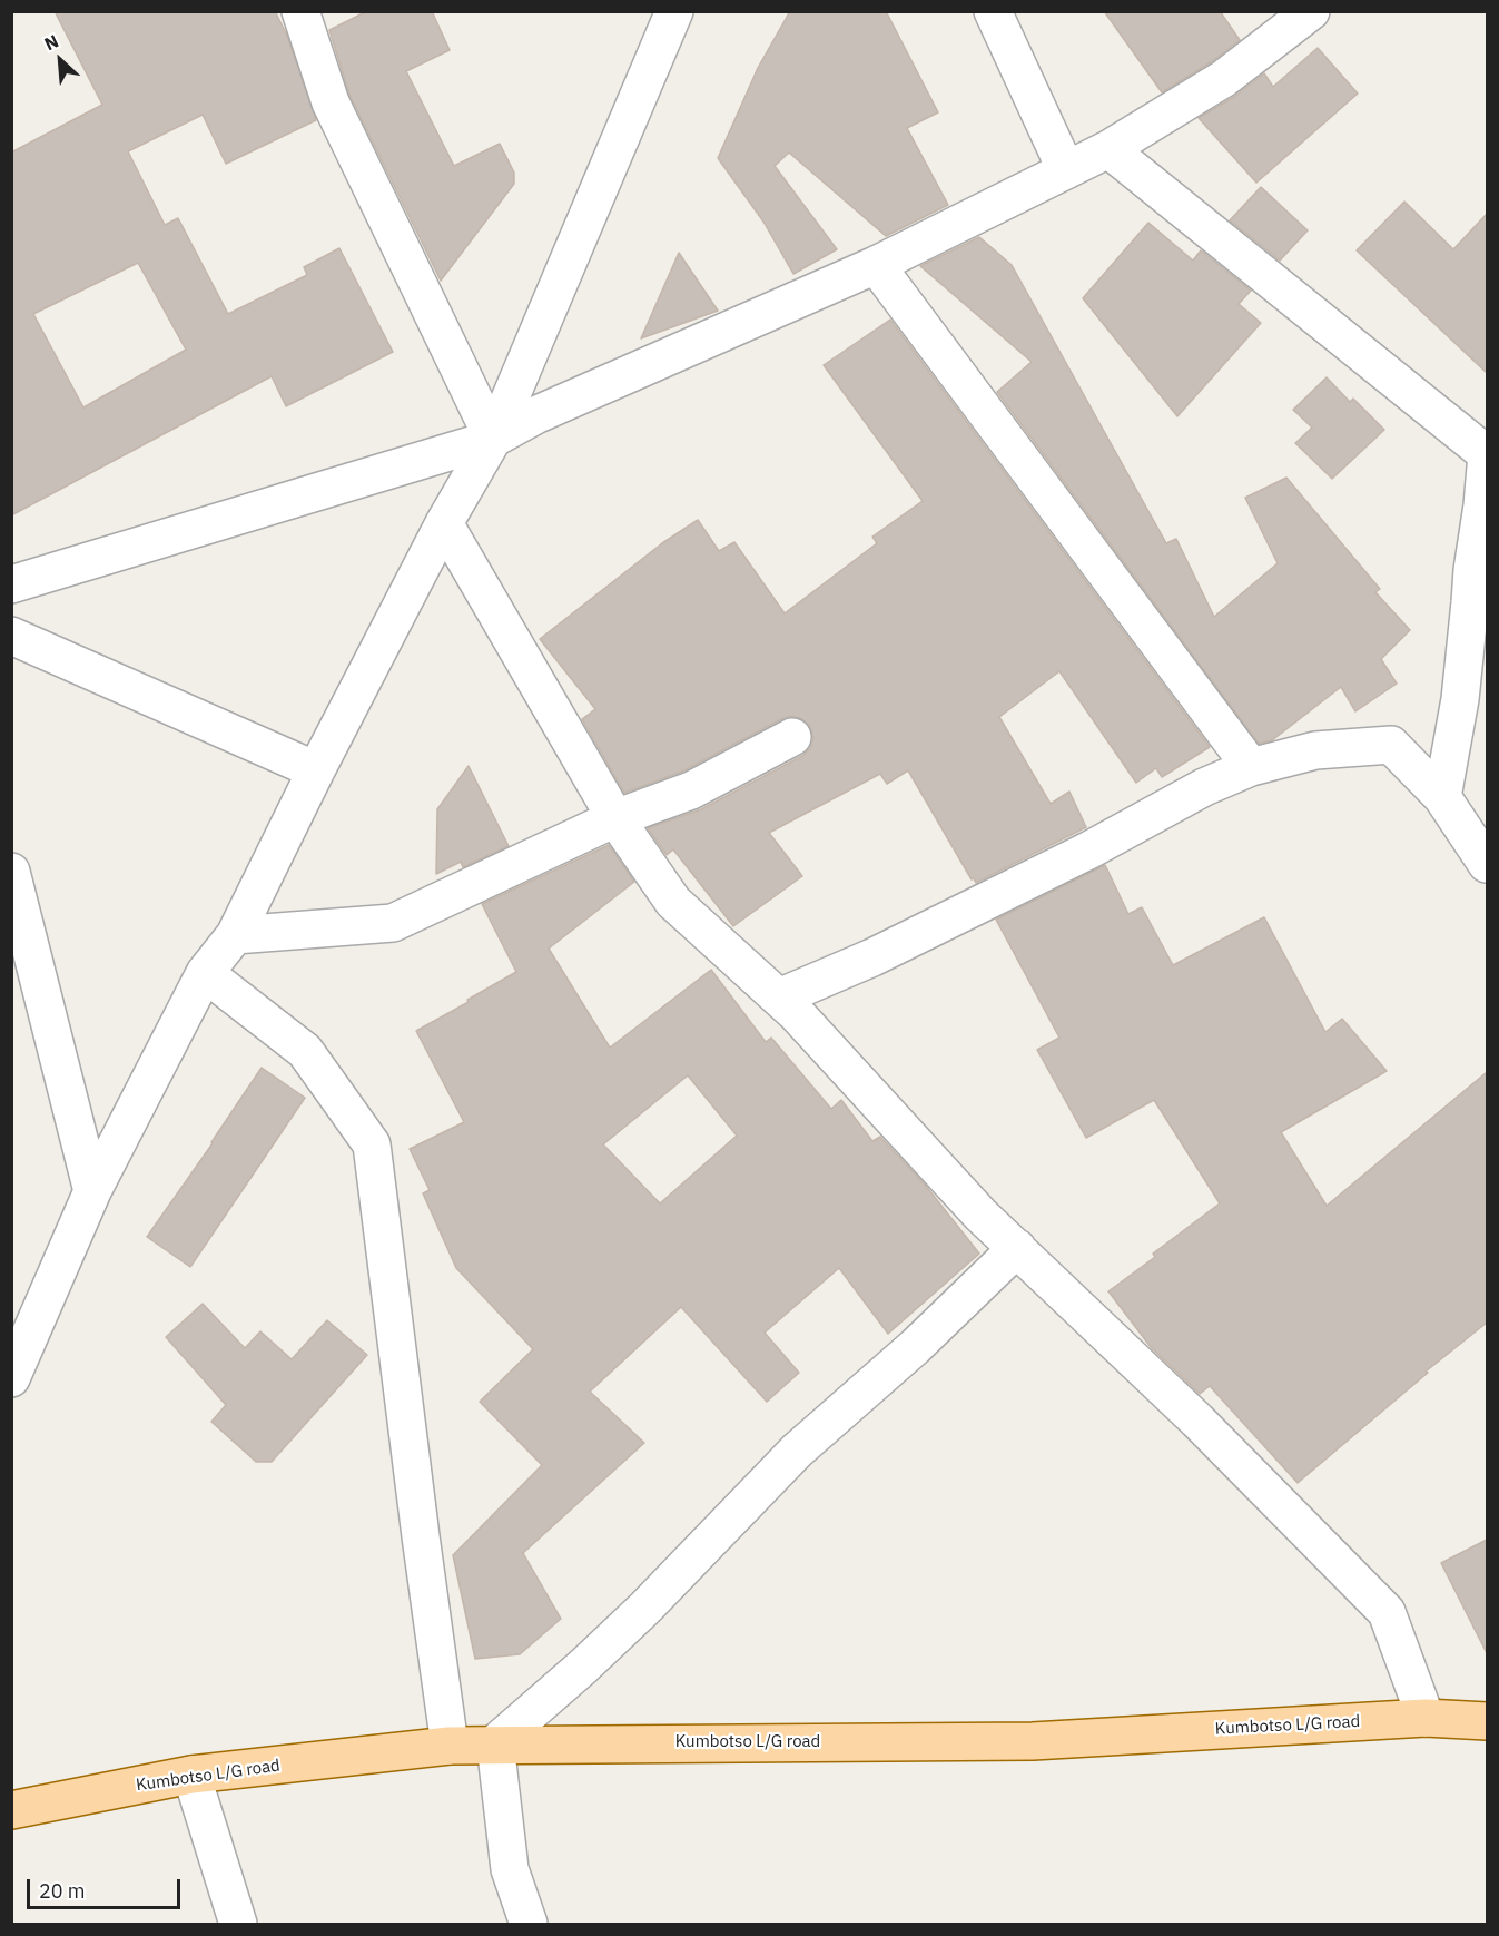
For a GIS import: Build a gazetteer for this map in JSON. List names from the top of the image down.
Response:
{
  "streets": {
    "main road": ["Kumbotso L/G road"]
  },
  "scale_bar": "20 m",
  "north": "top left"
}
